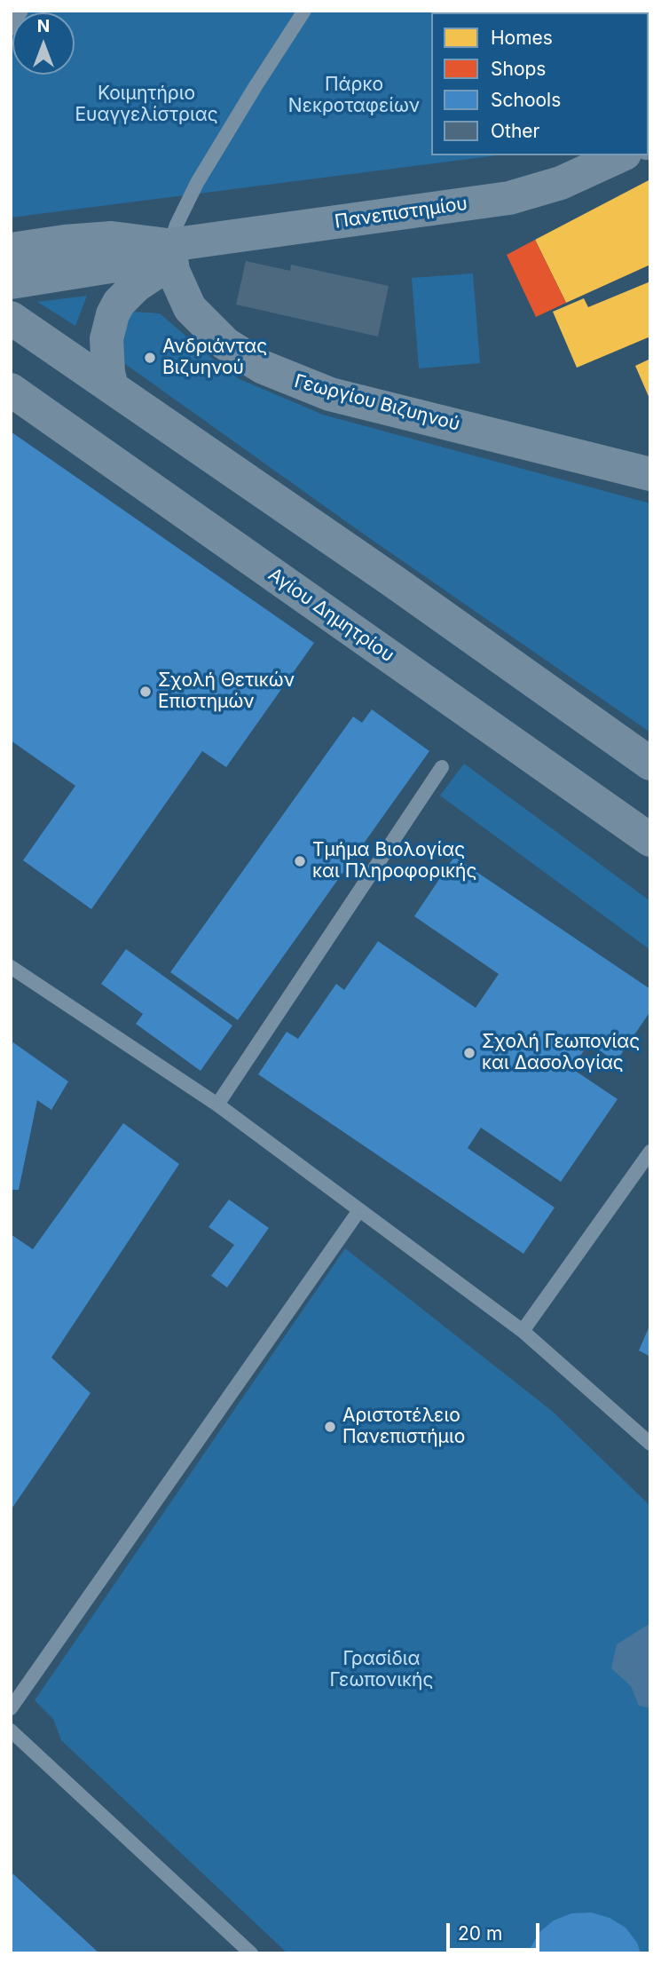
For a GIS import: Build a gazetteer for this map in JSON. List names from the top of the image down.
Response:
{
  "streets": {
    "main road": ["Πανεπιστημίου", "Γεωργίου Βιζυηνού", "Αγίου Δημητρίου"]
  },
  "crossings": [
    ["Πανεπιστημίου", "Γεωργίου Βιζυηνού"]
  ],
  "parks": ["Πάρκο Νεκροταφείων", "Κοιμητήριο Ευαγγελίστριας", "Γρασίδια Γεωπονικής"],
  "places": [
    "Ανδριάντας Βιζυηνού",
    "Σχολή Θετικών Επιστημών",
    "Τμήμα Βιολογίας και Πληροφορικής",
    "Σχολή Γεωπονίας και Δασολογίας",
    "Αριστοτέλειο Πανεπιστήμιο"
  ],
  "legend": [
    "Homes",
    "Shops",
    "Schools",
    "Other"
  ],
  "scale_bar": "20 m",
  "north": "top"
}
